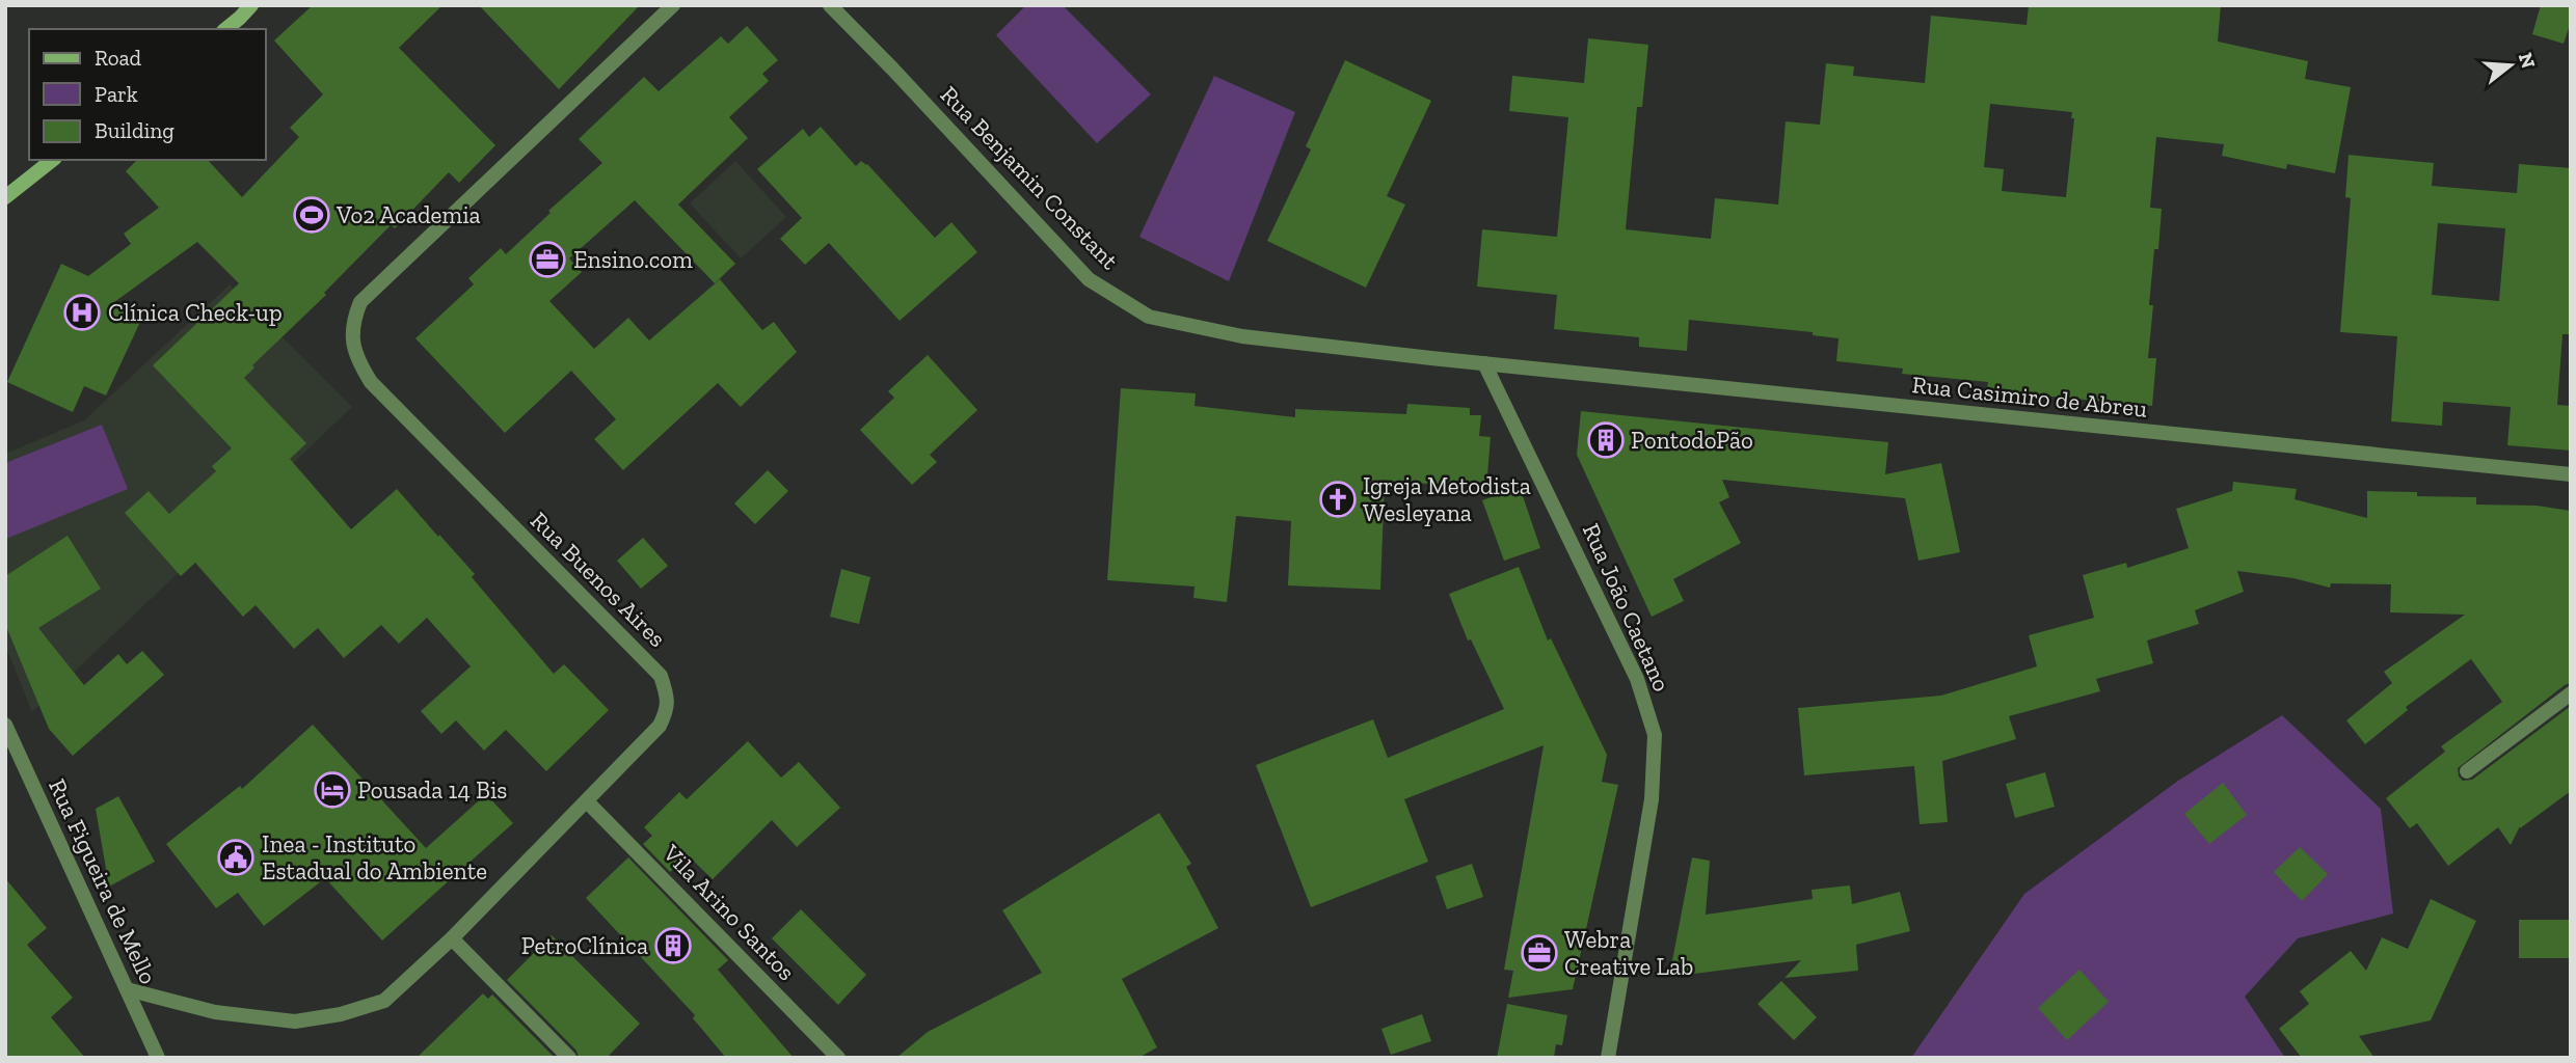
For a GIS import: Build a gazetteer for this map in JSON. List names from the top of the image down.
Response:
{
  "streets": {
    "street": [
      "Rua Benjamin Constant",
      "Rua Casimiro de Abreu",
      "Rua Buenos Aires",
      "Rua João Caetano",
      "Rua Figueira de Mello",
      "Vila Arino Santos"
    ]
  },
  "crossings": [
    ["Rua Benjamin Constant", "Rua Casimiro de Abreu"],
    ["Rua Benjamin Constant", "Rua João Caetano"],
    ["Rua Casimiro de Abreu", "Rua João Caetano"],
    ["Rua Buenos Aires", "Rua Figueira de Mello"],
    ["Rua Buenos Aires", "Vila Arino Santos"]
  ],
  "places": {
    "sports": ["Vo2 Academia"],
    "office": ["Ensino.com", "Webra Creative Lab"],
    "hospital": ["Clínica Check-up"],
    "building": ["PontodoPão", "PetroClínica"],
    "church": ["Igreja Metodista Wesleyana"],
    "hotel": ["Pousada 14 Bis"],
    "public building": ["Inea - Instituto Estadual do Ambiente"]
  },
  "legend": ["Road", "Park", "Building"],
  "north": "right"
}
